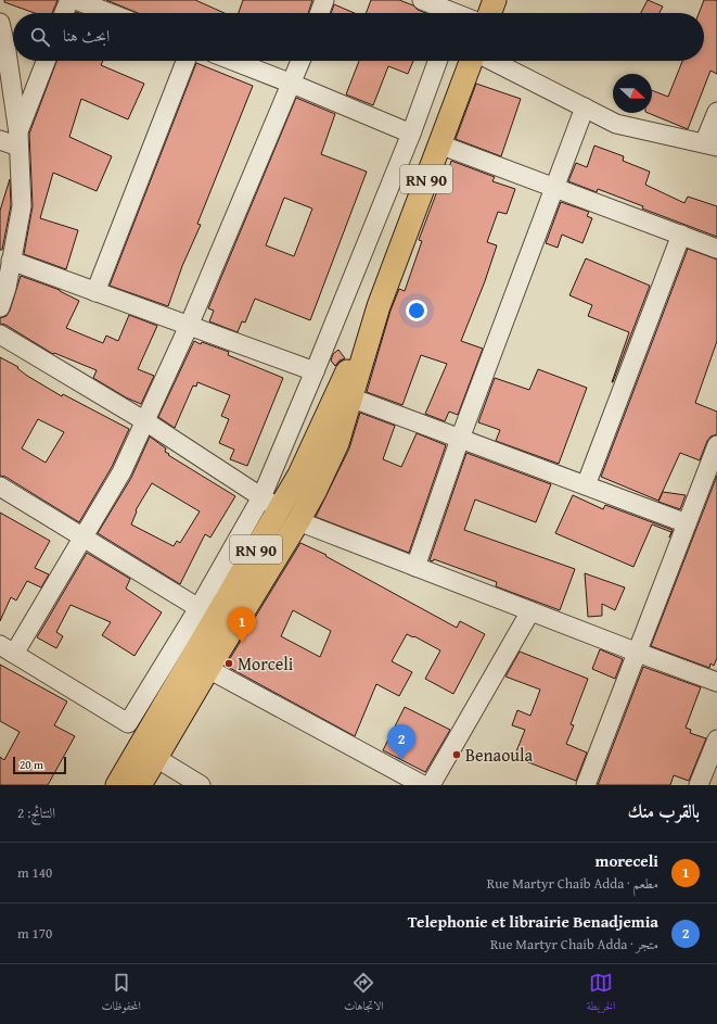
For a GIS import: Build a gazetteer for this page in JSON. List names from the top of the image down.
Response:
{
  "streets": {
    "main road": ["RN 90"]
  },
  "places": ["Morceli", "Benaoula"],
  "scale_bar": "20 m",
  "north": "right",
  "page": {
    "search": "ابحث هنا",
    "pins": ["1", "2"],
    "scale": "20 m",
    "heading": ["بالقرب منك", "النتائج: 2"],
    "list": [
      {
        "mark": "1",
        "name": "moreceli",
        "note": "مطعم · Rue Martyr Chaib Adda",
        "value": "140 m"
      },
      {
        "mark": "2",
        "name": "Telephonie et librairie Benadjemia",
        "note": "متجر · Rue Martyr Chaib Adda",
        "value": "170 m"
      }
    ],
    "nav": ["الخريطة", "الاتجاهات", "المحفوظات"]
  }
}
